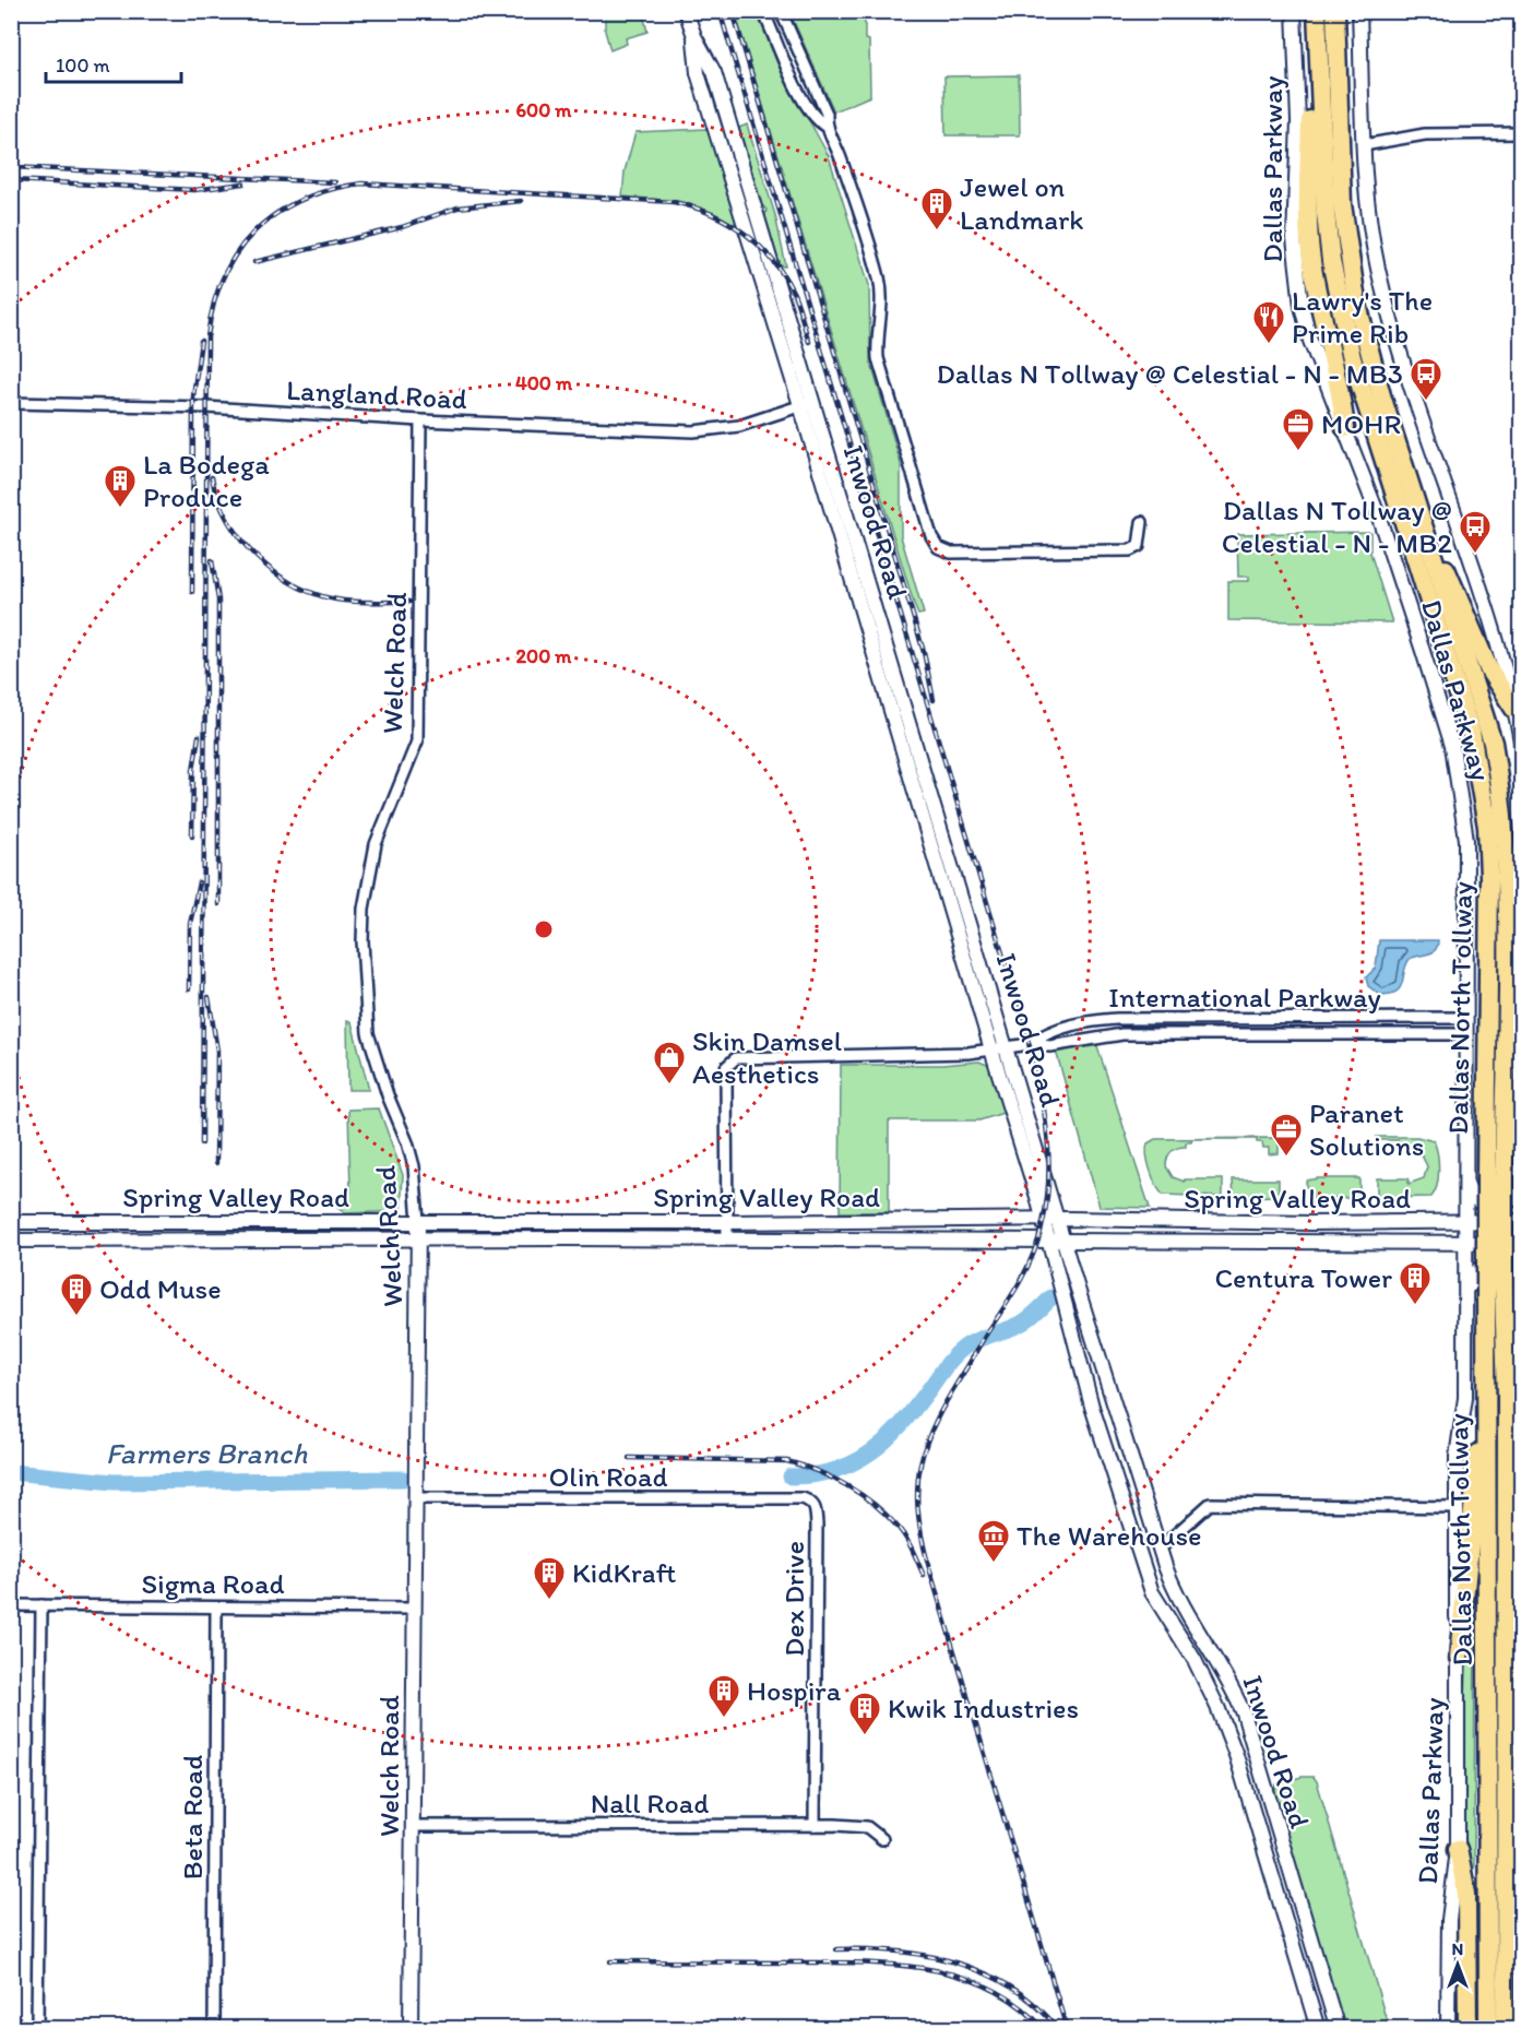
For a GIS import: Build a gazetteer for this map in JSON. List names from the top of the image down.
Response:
{
  "streets": {
    "highway": ["Dallas North Tollway"],
    "main road": [
      "Dallas Parkway",
      "Inwood Road",
      "Welch Road",
      "Spring Valley Road"
    ],
    "street": [
      "Langland Road",
      "International Parkway",
      "Olin Road",
      "Sigma Road",
      "Dex Drive",
      "Nall Road",
      "Beta Road"
    ]
  },
  "crossings": [
    ["Dallas Parkway", "International Parkway"],
    ["Dallas Parkway", "Spring Valley Road"],
    ["Langland Road", "Inwood Road"],
    ["Langland Road", "Welch Road"],
    ["Inwood Road", "International Parkway"],
    ["Inwood Road", "Spring Valley Road"],
    ["Welch Road", "Spring Valley Road"],
    ["Welch Road", "Olin Road"],
    ["Welch Road", "Sigma Road"],
    ["Welch Road", "Nall Road"],
    ["International Parkway", "Spring Valley Road"],
    ["Olin Road", "Dex Drive"],
    ["Sigma Road", "Beta Road"],
    ["Dex Drive", "Nall Road"]
  ],
  "water": ["Farmers Branch"],
  "places": {
    "building": [
      "Jewel on Landmark",
      "La Bodega Produce",
      "Centura Tower",
      "Odd Muse",
      "KidKraft",
      "Hospira",
      "Kwik Industries"
    ],
    "restaurant": ["Lawry's The Prime Rib"],
    "bus stop": ["Dallas N Tollway @ Celestial - N - MB3", "Dallas N Tollway @ Celestial - N - MB2"],
    "office": ["MOHR", "Paranet Solutions"],
    "shop": ["Skin Damsel Aesthetics"],
    "museum": ["The Warehouse"]
  },
  "scale_bar": "100 m",
  "north": "top",
  "rings": ["600 m", "400 m", "200 m"]
}
